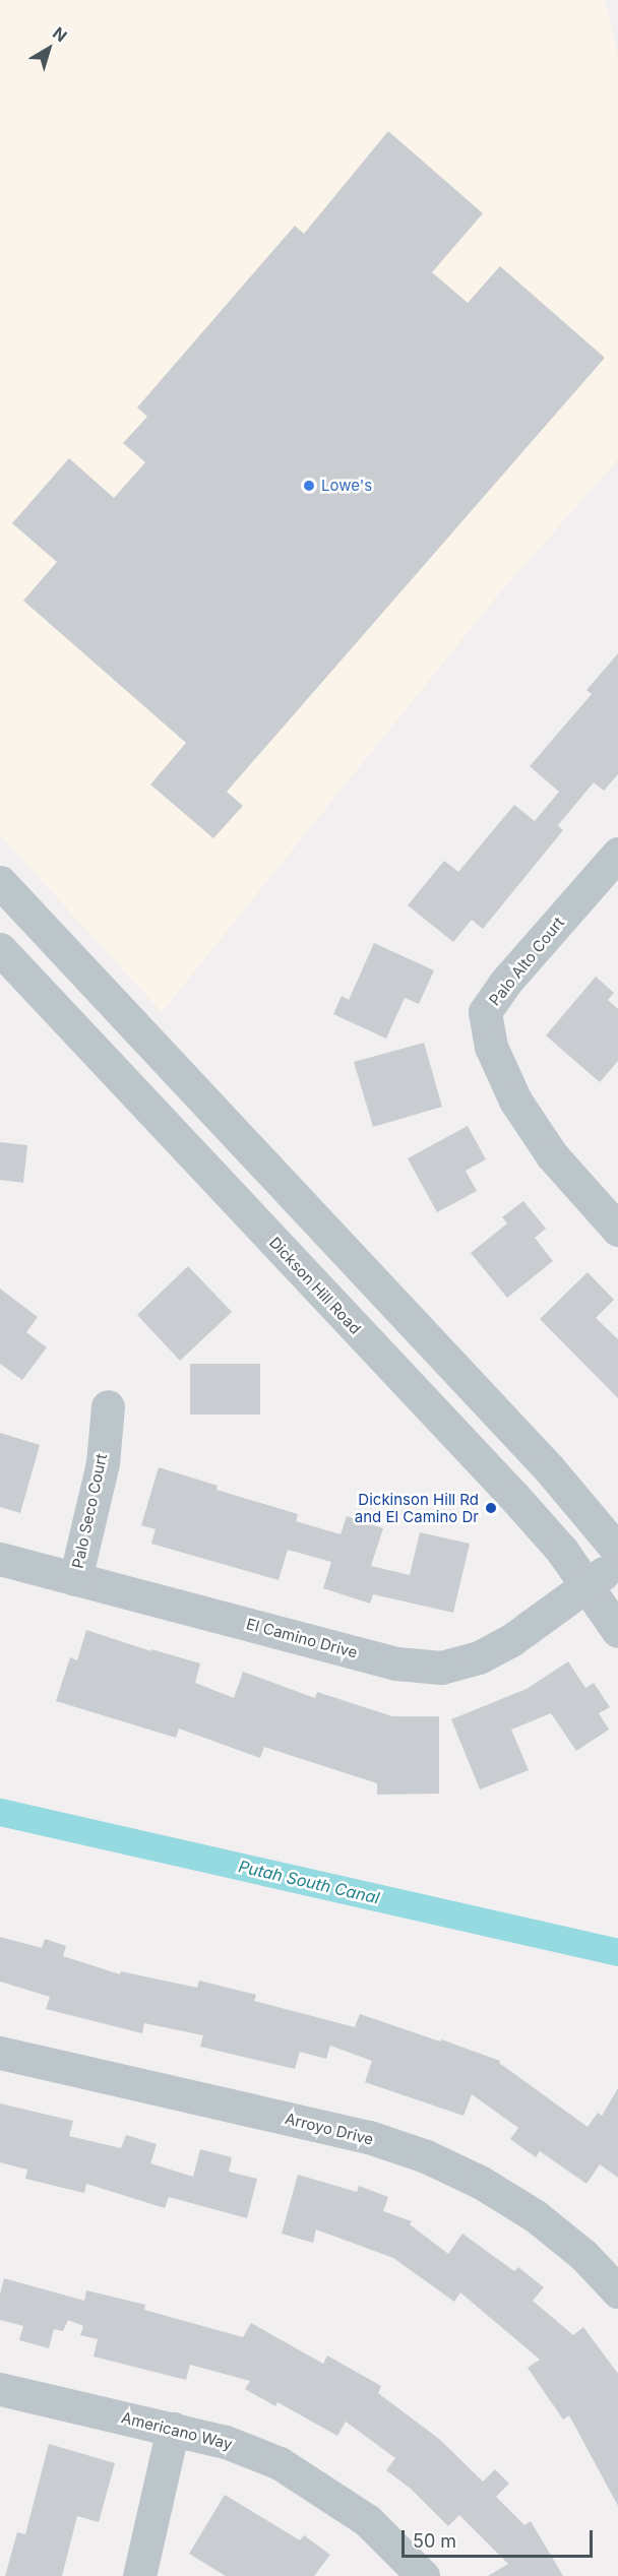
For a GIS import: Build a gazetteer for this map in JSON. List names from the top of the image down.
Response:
{
  "streets": {
    "street": [
      "Palo Alto Court",
      "Dickson Hill Road",
      "Palo Seco Court",
      "El Camino Drive",
      "Arroyo Drive",
      "Americano Way"
    ]
  },
  "crossings": [
    ["Dickson Hill Road", "El Camino Drive"],
    ["Palo Seco Court", "El Camino Drive"]
  ],
  "water": ["Putah South Canal"],
  "places": ["Lowe's", "Dickinson Hill Rd and El Camino Dr"],
  "scale_bar": "50 m",
  "north": "top right"
}
